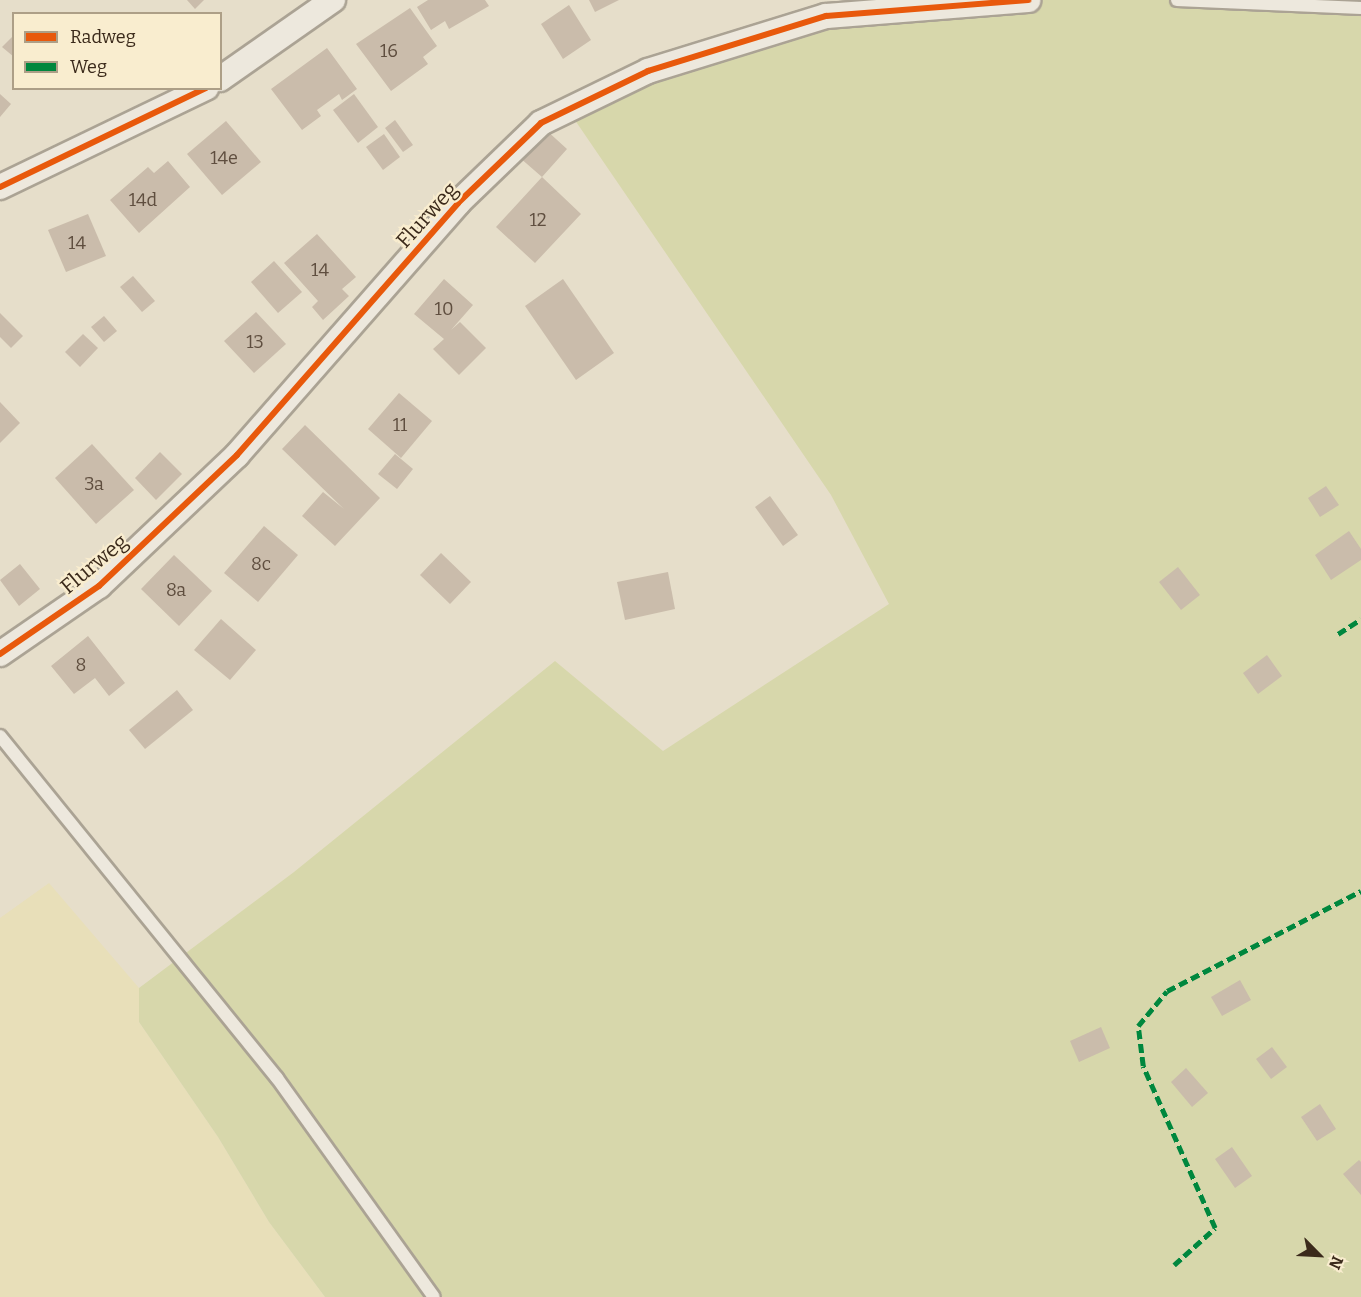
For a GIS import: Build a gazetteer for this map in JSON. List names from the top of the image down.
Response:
{
  "streets": {
    "street": ["Flurweg"]
  },
  "house_numbers": [
    "16",
    "14e",
    "14d",
    "12",
    "14",
    "14",
    "10",
    "13",
    "11",
    "3a",
    "8c",
    "8a",
    "8"
  ],
  "legend": ["Radweg", "Weg"],
  "north": "bottom right"
}
